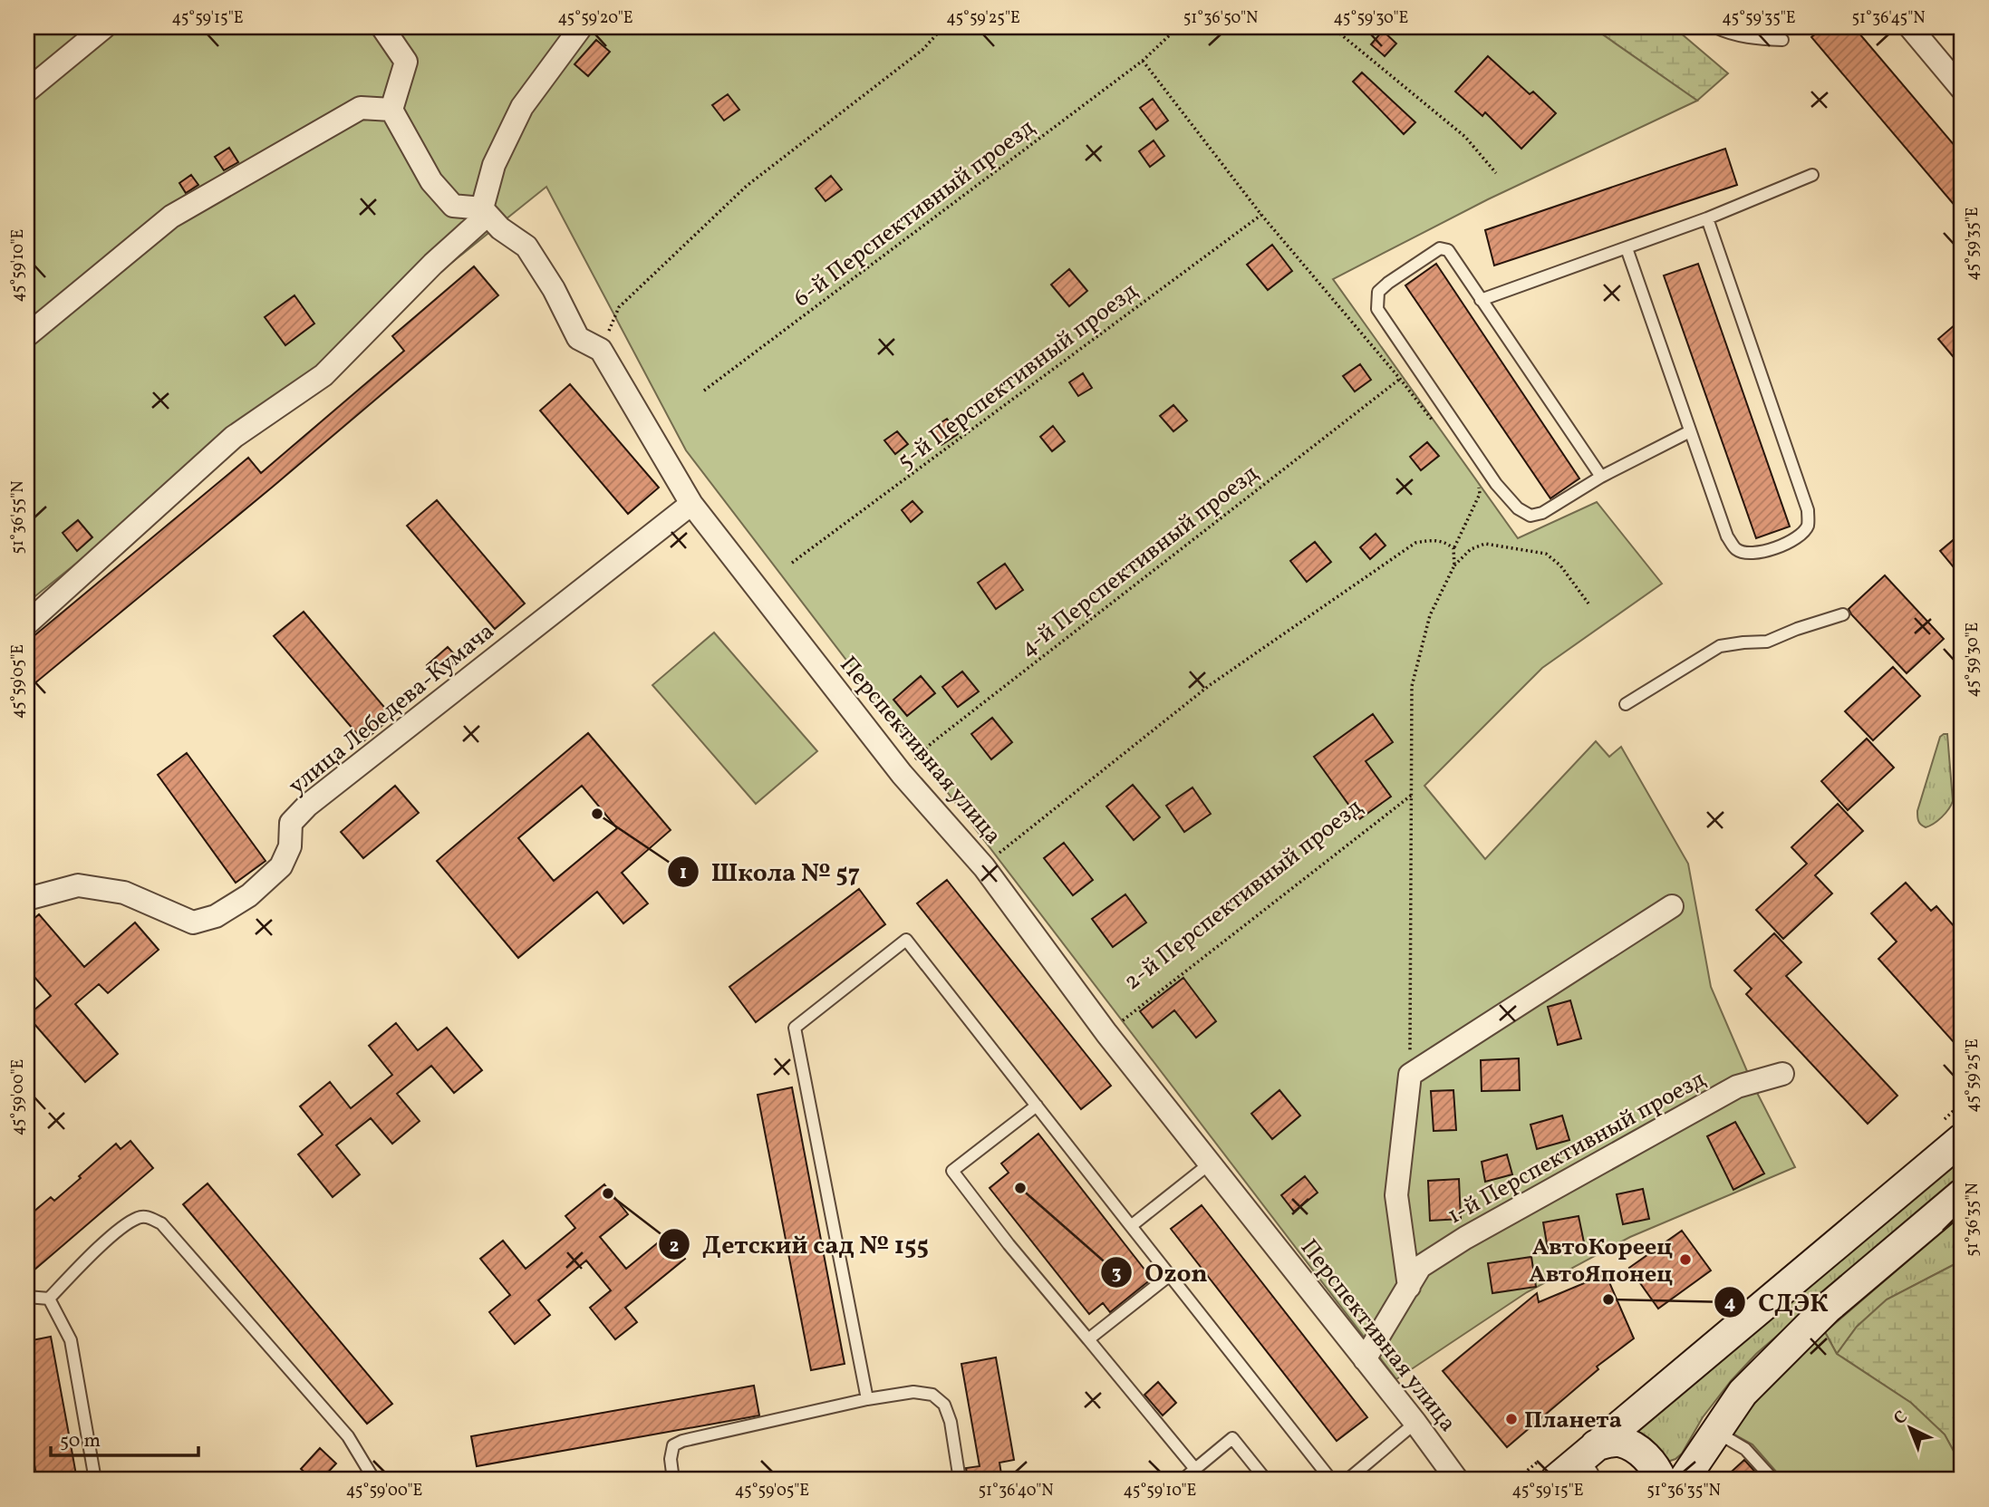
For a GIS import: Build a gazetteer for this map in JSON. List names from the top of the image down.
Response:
{
  "streets": {
    "street": ["улица Лебедева-Кумача", "Перспективная улица", "1-й Перспективный проезд"],
    "path": [
      "6-й Перспективный проезд",
      "5-й Перспективный проезд",
      "4-й Перспективный проезд",
      "2-й Перспективный проезд"
    ]
  },
  "crossings": [
    ["4-й Перспективный проезд", "Перспективная улица"],
    ["улица Лебедева-Кумача", "Перспективная улица"],
    ["Перспективная улица", "2-й Перспективный проезд"],
    ["Перспективная улица", "1-й Перспективный проезд"]
  ],
  "places": [
    "Школа № 57",
    "Ozon",
    "Детский сад № 155",
    "АвтоКореец АвтоЯпонец",
    "СДЭК",
    "Планета"
  ],
  "scale_bar": "50 m",
  "north": "top left",
  "coordinates": [
    "45°59'15\"E",
    "45°59'20\"E",
    "45°59'25\"E",
    "51°36'50\"N",
    "45°59'30\"E",
    "45°59'35\"E",
    "51°36'45\"N",
    "45°59'10\"E",
    "51°36'55\"N",
    "45°59'05\"E",
    "45°59'00\"E",
    "51°36'35\"N",
    "51°36'40\"N"
  ]
}
